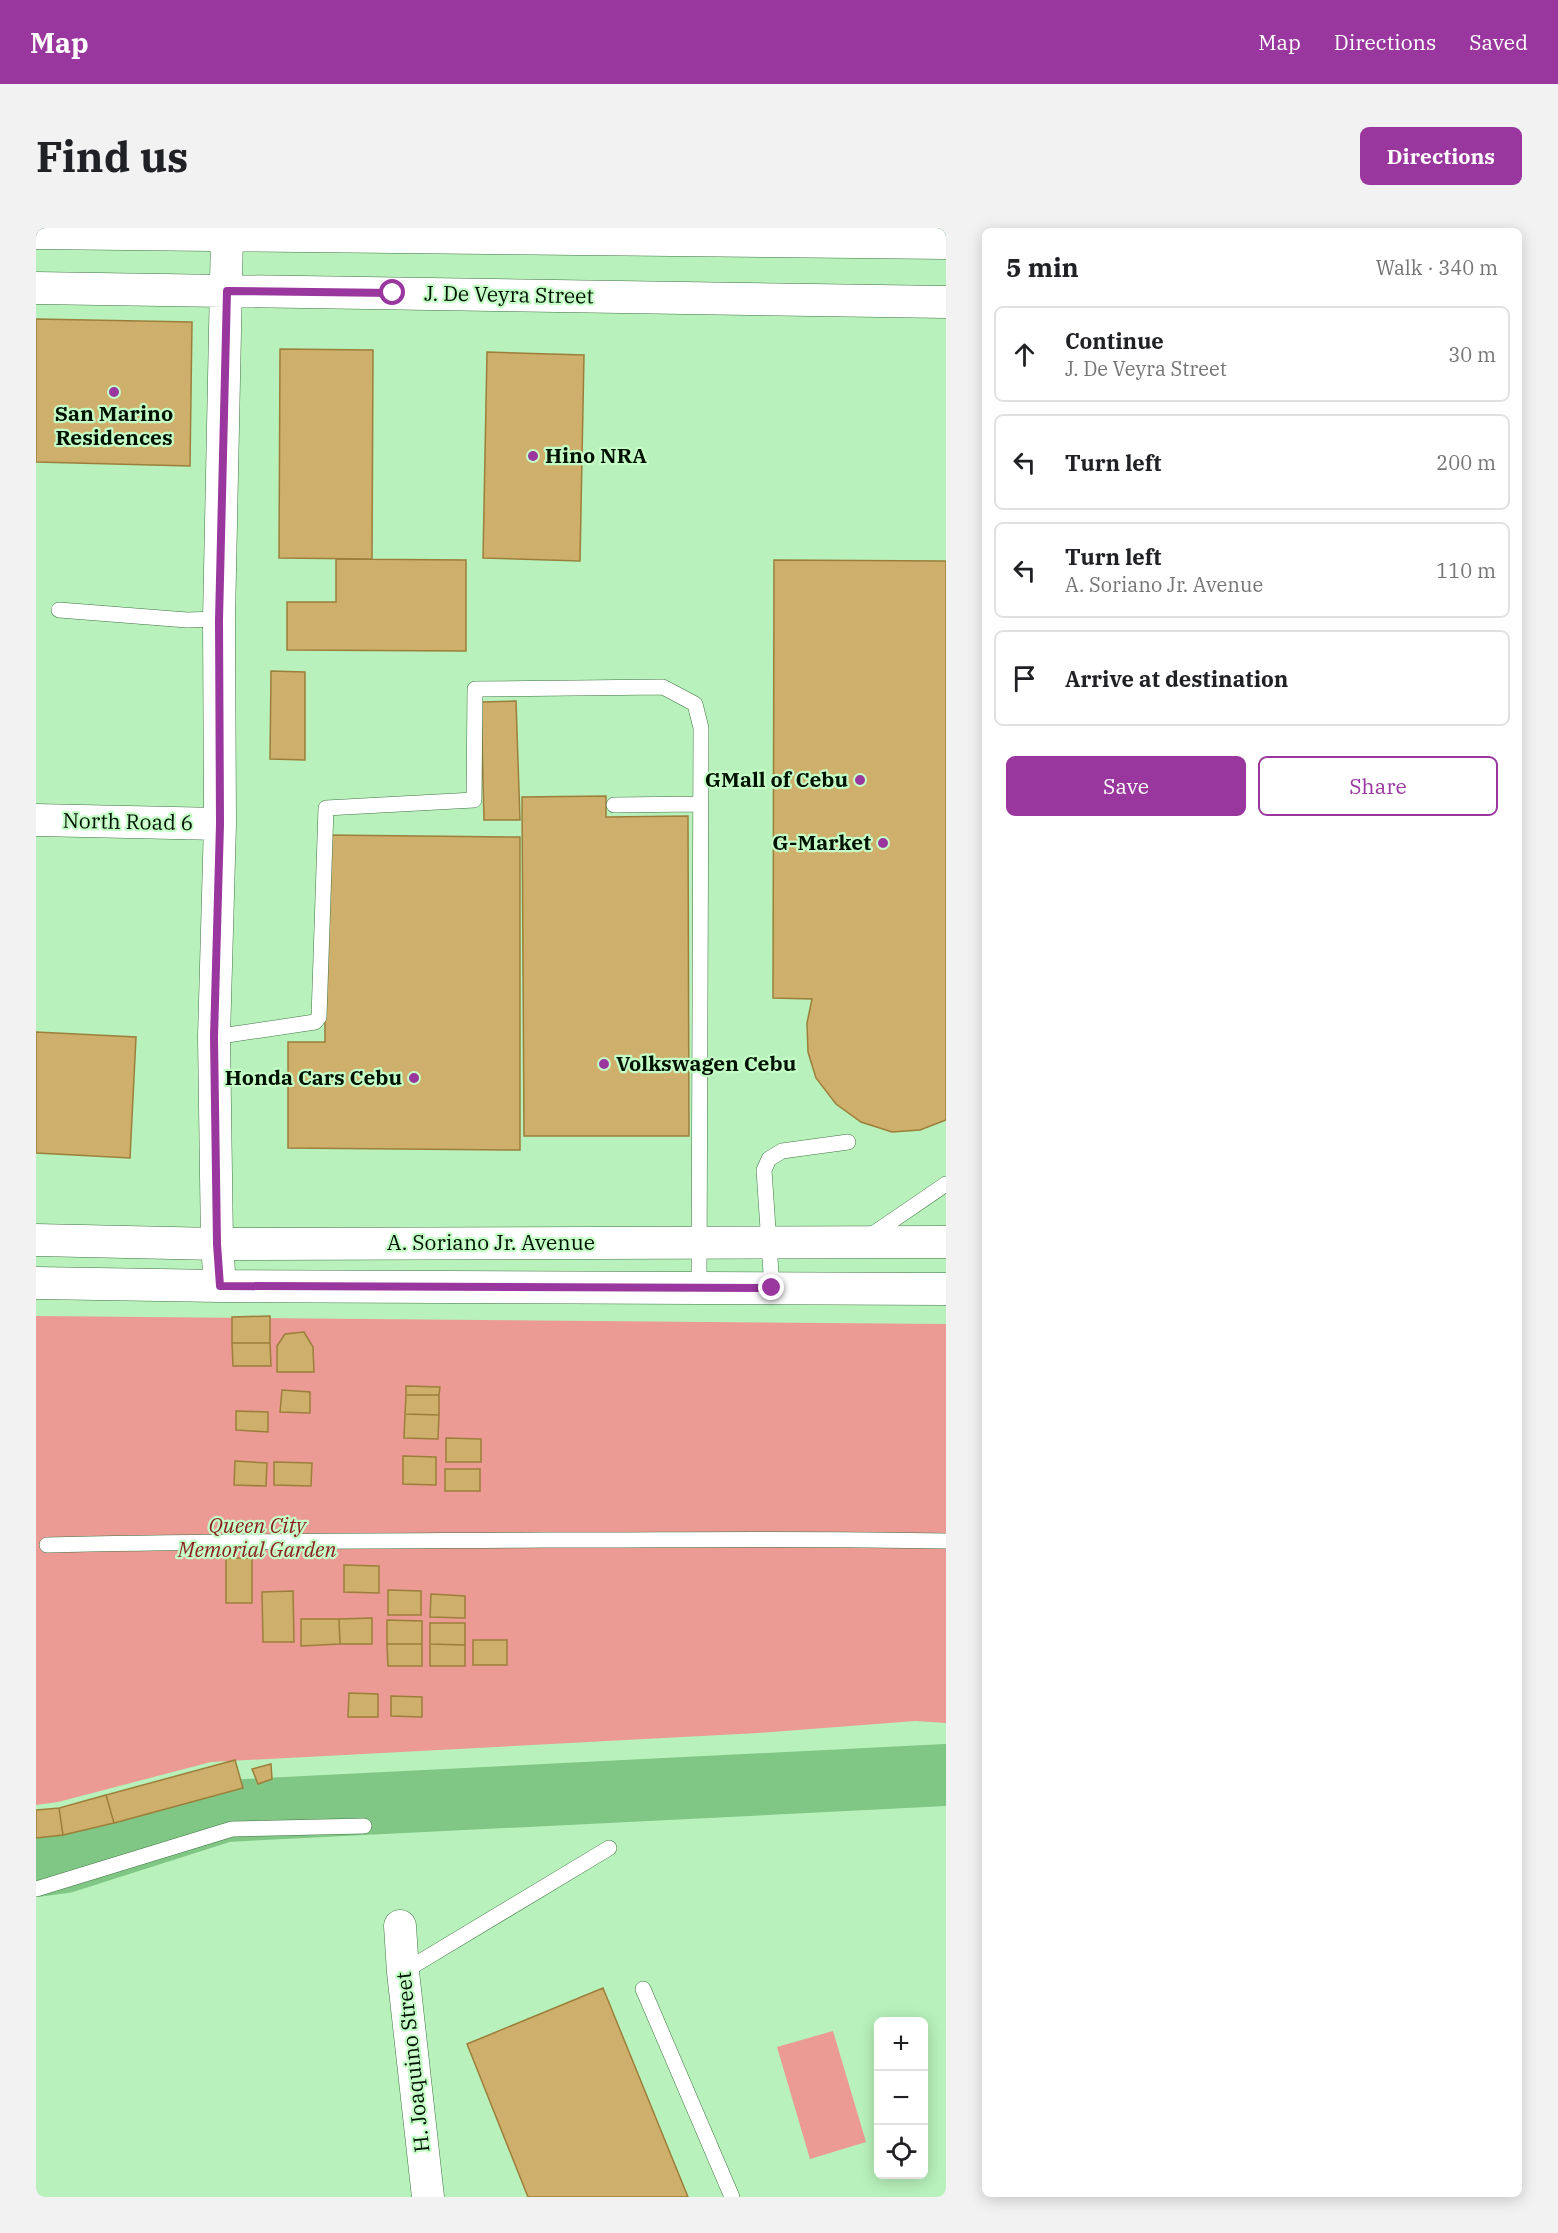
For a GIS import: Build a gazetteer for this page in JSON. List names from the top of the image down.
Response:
{
  "streets": {
    "street": [
      "J. De Veyra Street",
      "North Road 6",
      "A. Soriano Jr. Avenue",
      "H. Joaquino Street"
    ]
  },
  "parks": ["Queen City Memorial Garden"],
  "places": [
    "San Marino Residences",
    "Hino NRA",
    "GMall of Cebu",
    "G-Market",
    "Volkswagen Cebu",
    "Honda Cars Cebu"
  ],
  "page": {
    "header": "Map",
    "nav": ["Map", "Directions", "Saved"],
    "buttons": [
      "Directions",
      ["Save", "Share"]
    ],
    "title": "Find us",
    "heading": ["5 min", "Walk · 340 m"],
    "list": [
      ["Continue", "J. De Veyra Street", "30 m"],
      ["Turn left", "200 m"],
      ["Turn left", "A. Soriano Jr. Avenue", "110 m"],
      "Arrive at destination"
    ],
    "map_buttons": ["+", "−"]
  }
}
